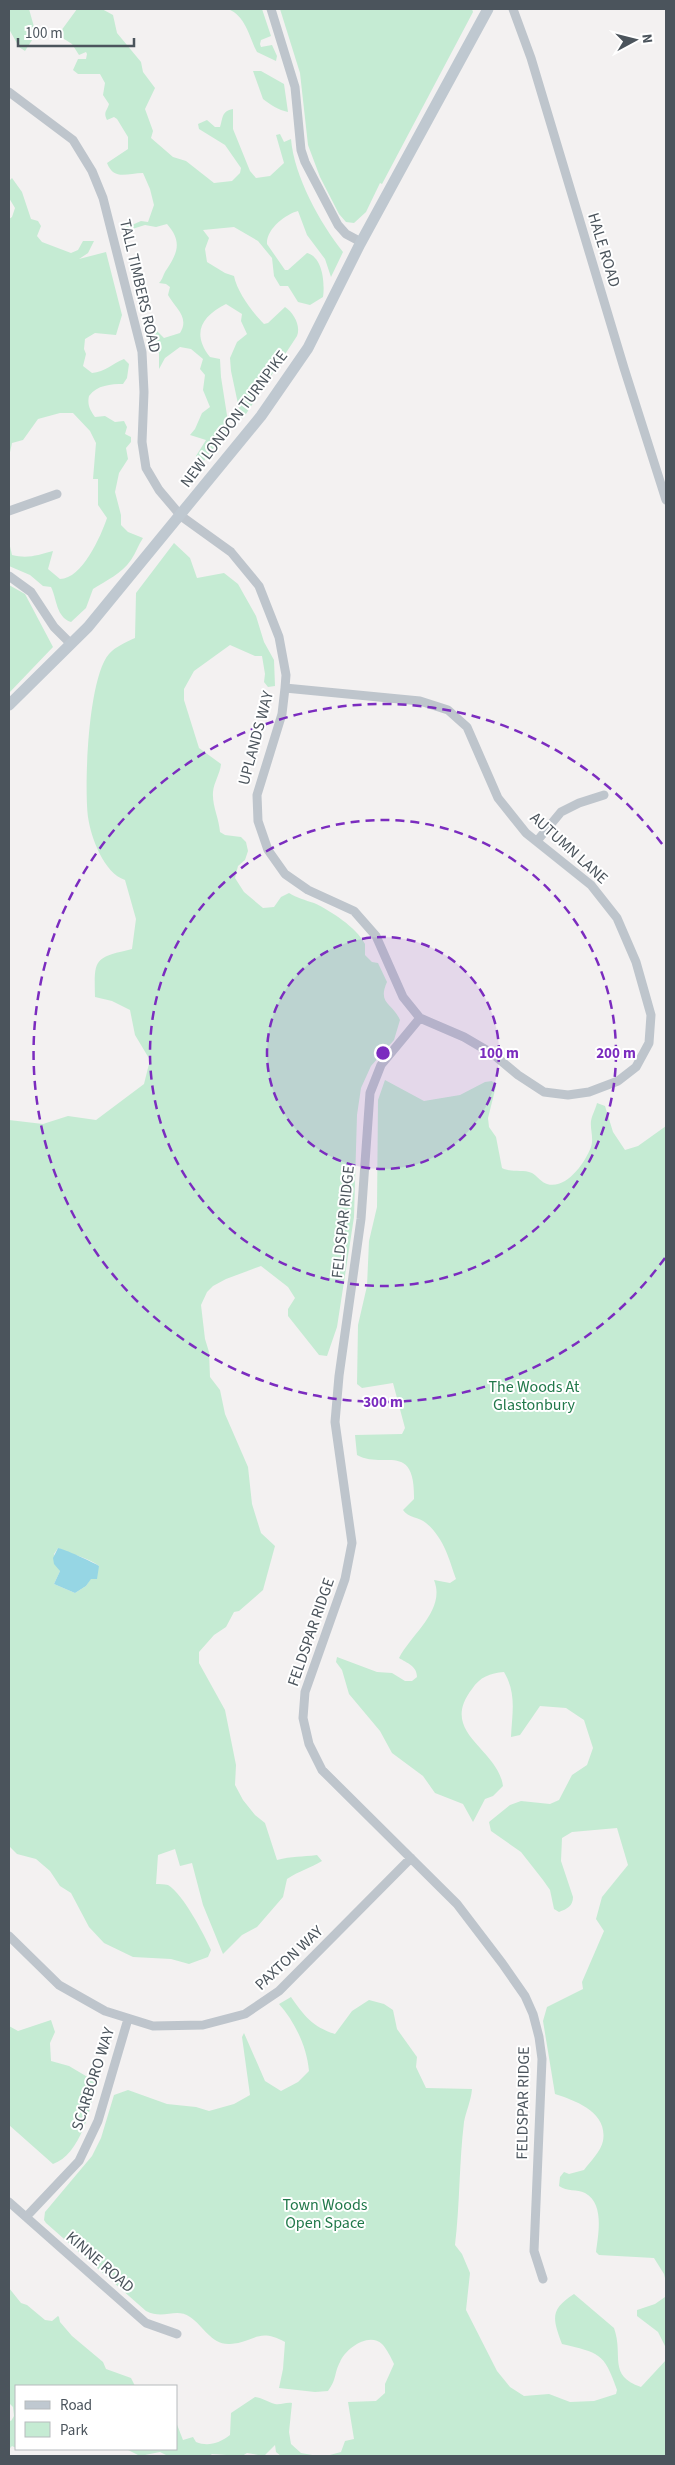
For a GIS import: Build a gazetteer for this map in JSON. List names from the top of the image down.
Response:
{
  "streets": {
    "street": [
      "HALE ROAD",
      "TALL TIMBERS ROAD",
      "NEW LONDON TURNPIKE",
      "UPLANDS WAY",
      "AUTUMN LANE",
      "FELDSPAR RIDGE",
      "PAXTON WAY",
      "SCARBORO WAY",
      "KINNE ROAD"
    ]
  },
  "crossings": [
    ["TALL TIMBERS ROAD", "NEW LONDON TURNPIKE"],
    ["TALL TIMBERS ROAD", "UPLANDS WAY"],
    ["NEW LONDON TURNPIKE", "UPLANDS WAY"],
    ["UPLANDS WAY", "AUTUMN LANE"],
    ["UPLANDS WAY", "FELDSPAR RIDGE"],
    ["FELDSPAR RIDGE", "PAXTON WAY"],
    ["PAXTON WAY", "SCARBORO WAY"],
    ["SCARBORO WAY", "KINNE ROAD"]
  ],
  "parks": ["The Woods At Glastonbury", "Town Woods Open Space"],
  "legend": ["Road", "Park"],
  "scale_bar": "100 m",
  "north": "right",
  "rings": ["100 m", "200 m", "300 m"]
}
